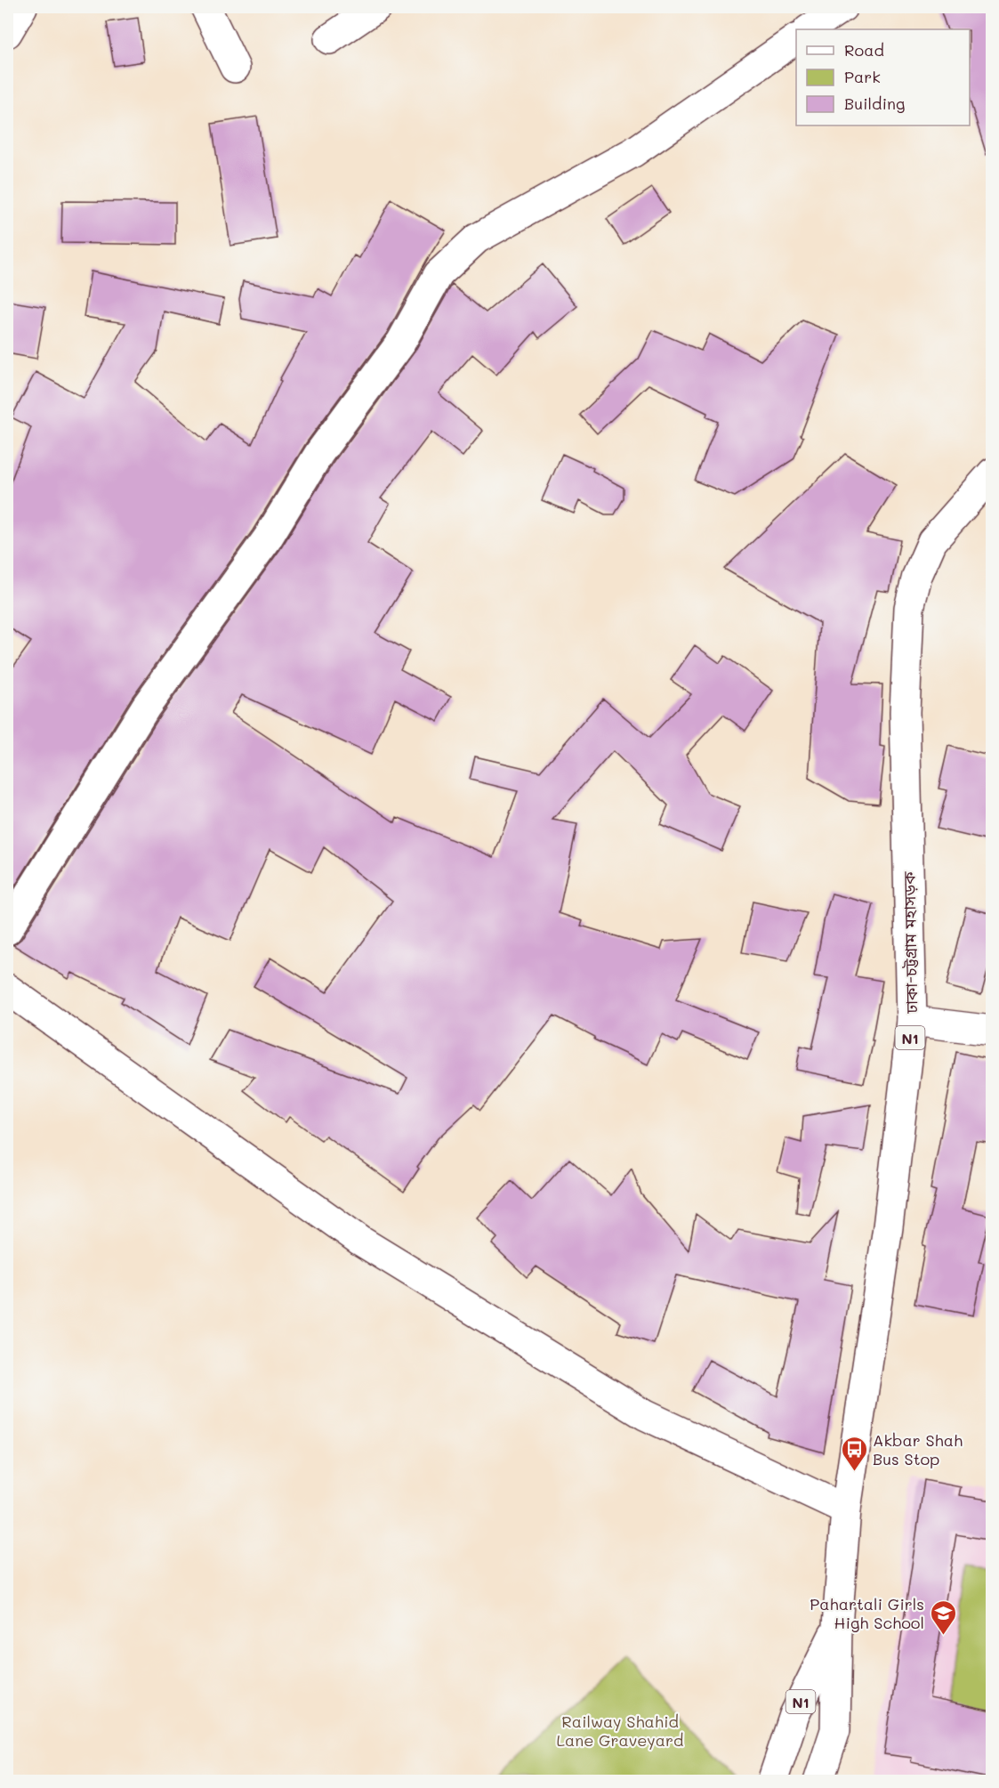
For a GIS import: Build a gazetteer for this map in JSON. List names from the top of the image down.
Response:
{
  "streets": {
    "main road": ["ঢাকা-চট্টগ্রাম মহাসড়ক", "N1"]
  },
  "parks": ["Railway Shahid Lane Graveyard"],
  "places": {
    "bus stop": ["Akbar Shah Bus Stop"],
    "school or university": ["Pahartali Girls High School"]
  },
  "legend": ["Road", "Park", "Building"]
}
